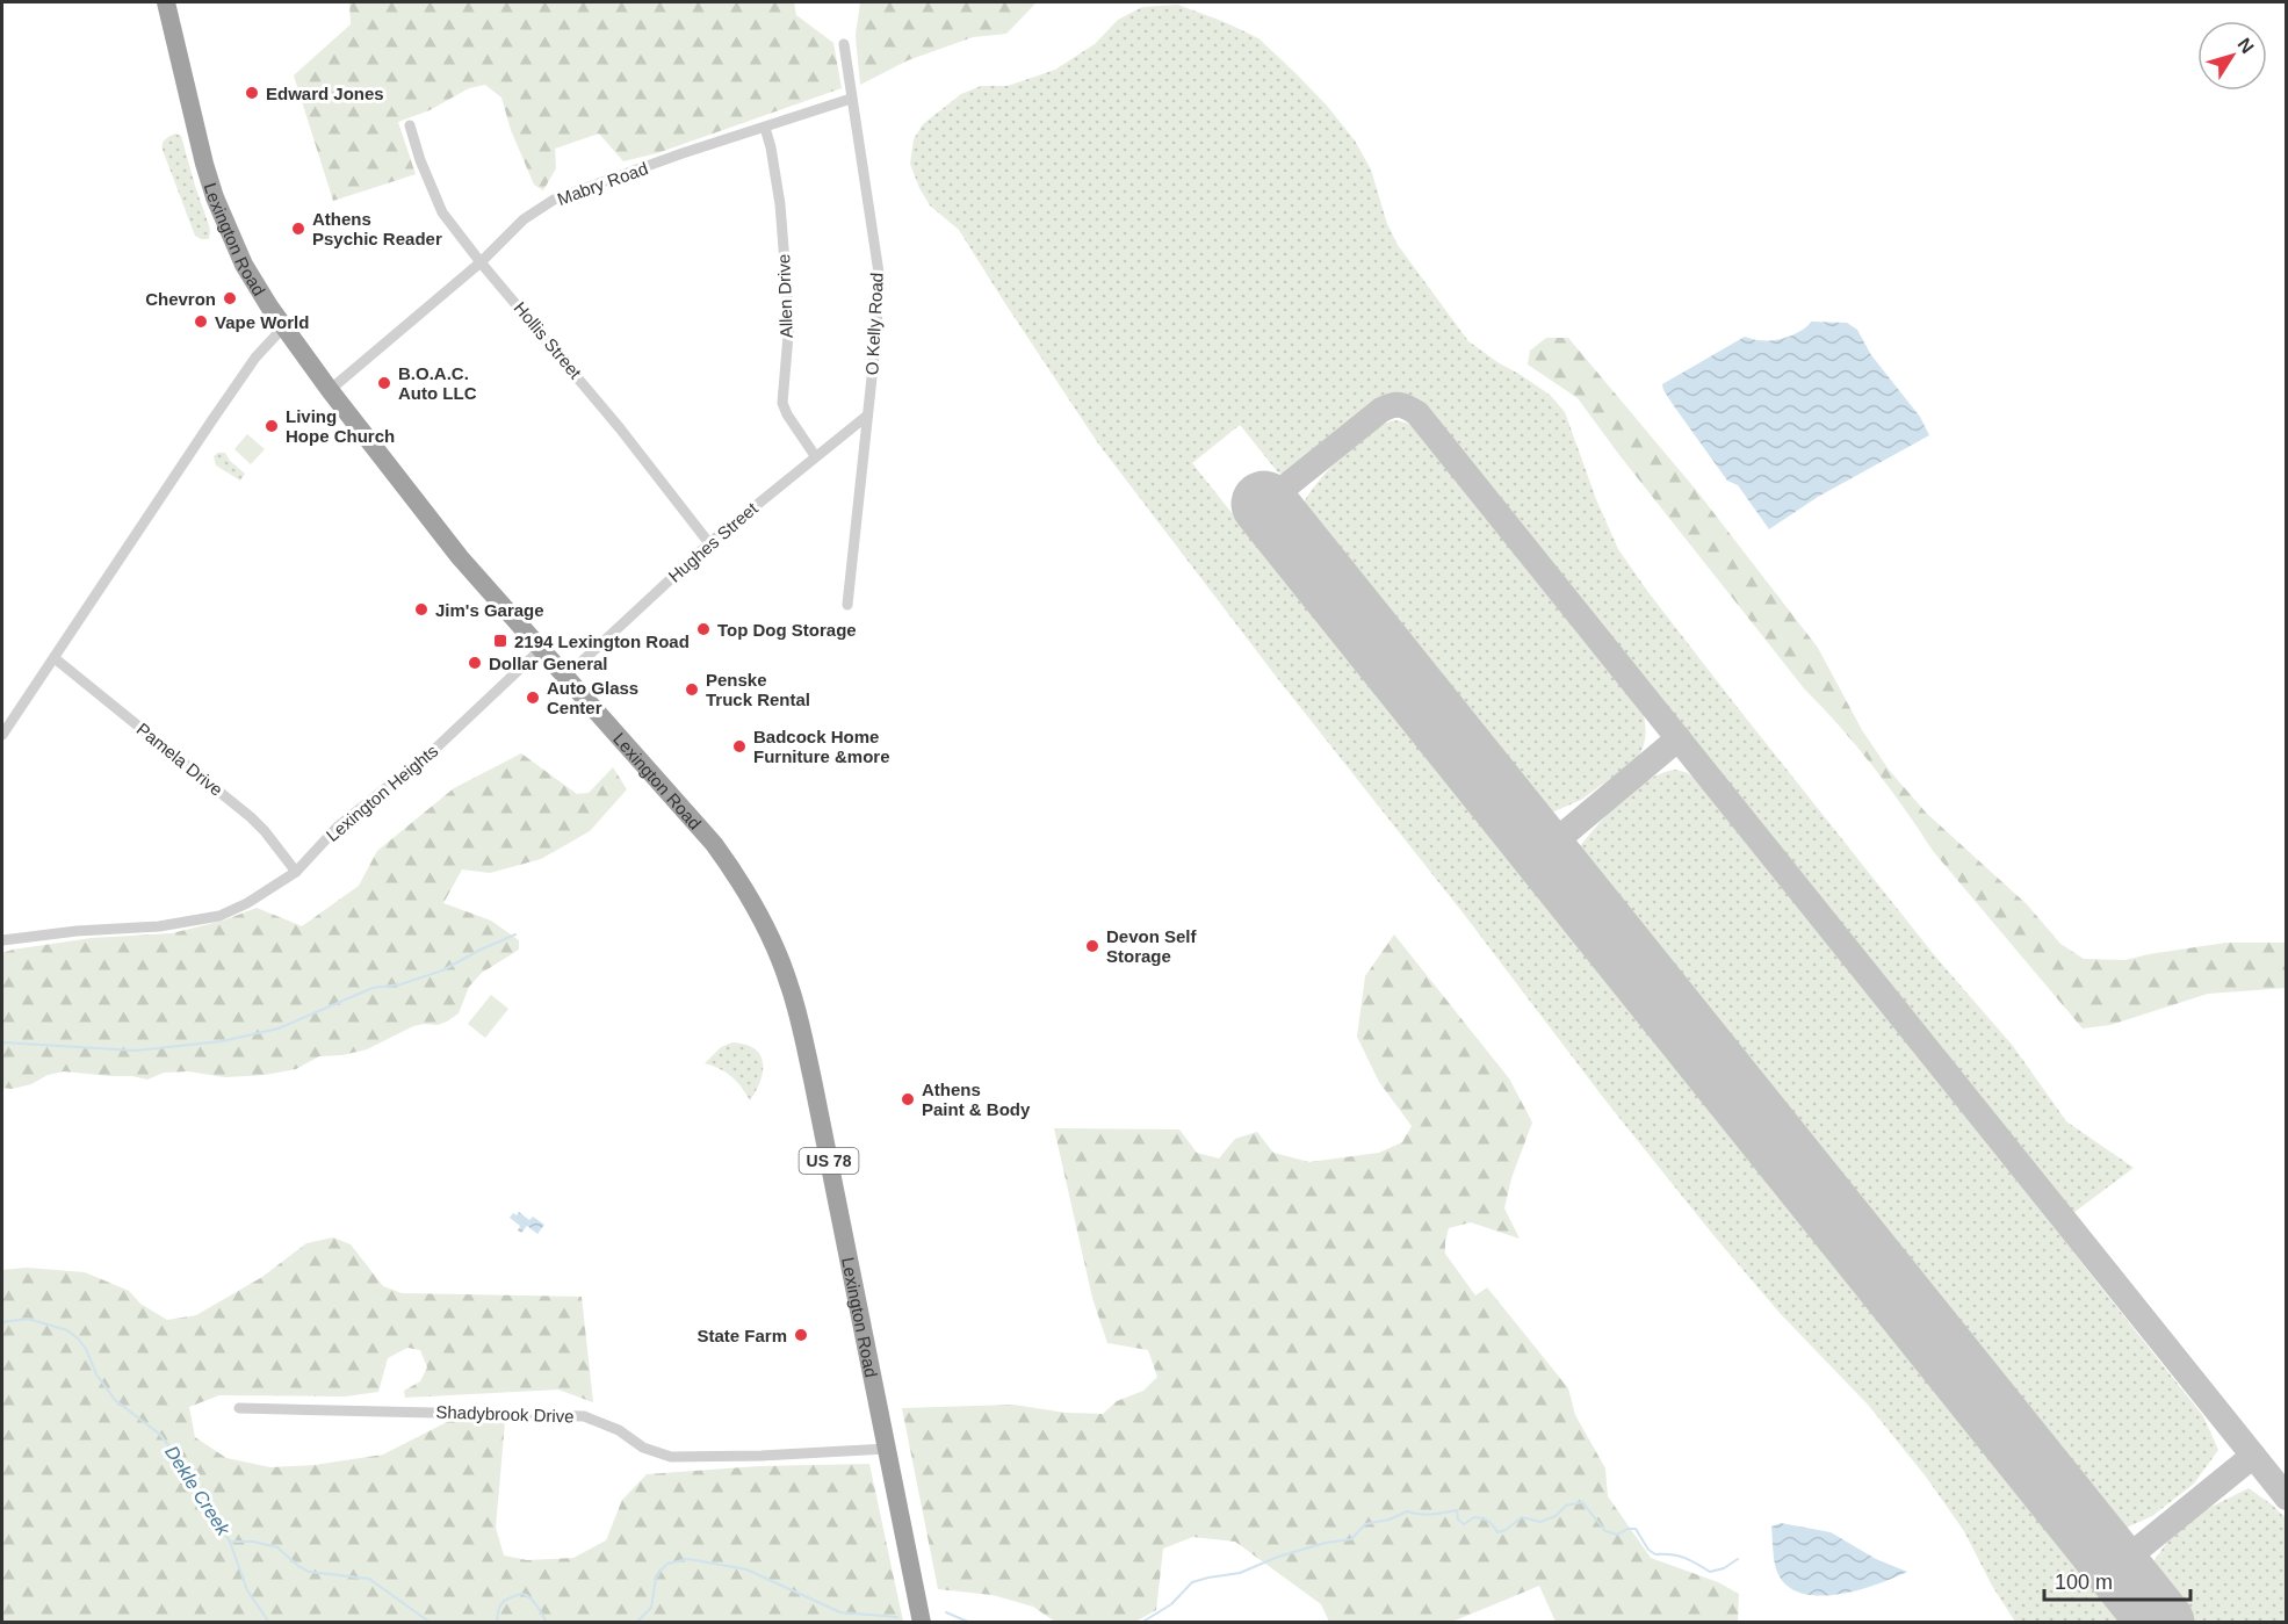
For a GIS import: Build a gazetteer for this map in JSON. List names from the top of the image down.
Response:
{
  "streets": {
    "highway": ["Lexington Road", "US 78"],
    "street": [
      "Mabry Road",
      "Allen Drive",
      "O Kelly Road",
      "Hollis Street",
      "Hughes Street",
      "Pamela Drive",
      "Lexington Heights",
      "Shadybrook Drive"
    ]
  },
  "crossings": [
    ["Mabry Road", "Lexington Road"],
    ["Mabry Road", "Allen Drive"],
    ["Mabry Road", "O Kelly Road"],
    ["Mabry Road", "Hollis Street"],
    ["Lexington Road", "Hughes Street"],
    ["Lexington Road", "Lexington Heights"],
    ["Lexington Road", "Shadybrook Drive"],
    ["Allen Drive", "Hughes Street"],
    ["O Kelly Road", "Hughes Street"],
    ["Hollis Street", "Hughes Street"],
    ["Pamela Drive", "Lexington Heights"]
  ],
  "water": ["Dekle Creek"],
  "places": {
    "other": [
      "Edward Jones",
      "Athens Psychic Reader",
      "Chevron",
      "Vape World",
      "B.O.A.C. Auto LLC",
      "Living Hope Church",
      "Jim's Garage",
      "Top Dog Storage",
      "Dollar General",
      "Penske Truck Rental",
      "Auto Glass Center",
      "Badcock Home Furniture &more",
      "Devon Self Storage",
      "Athens Paint & Body",
      "State Farm"
    ],
    "transit": ["2194 Lexington Road"]
  },
  "scale_bar": "100 m",
  "north": "top right"
}
